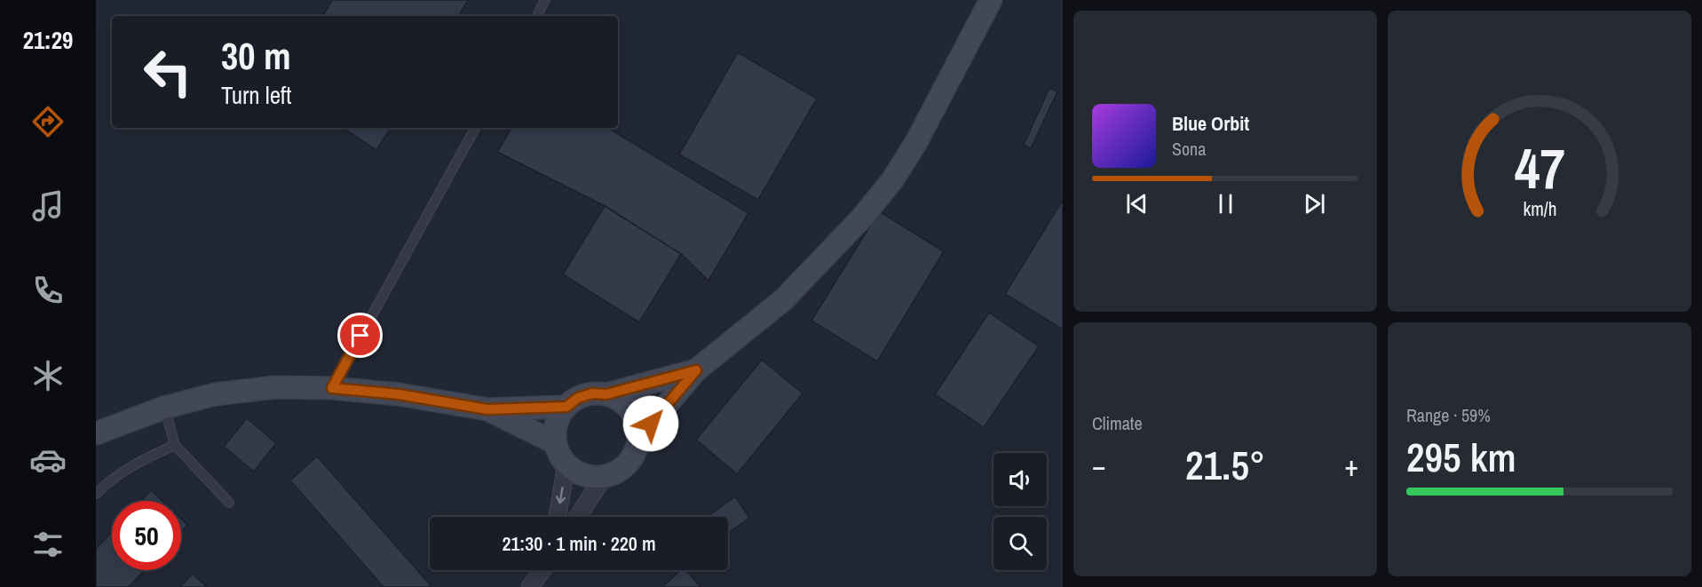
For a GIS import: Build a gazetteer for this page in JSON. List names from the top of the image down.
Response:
{
  "page": {
    "tabs": "21:29",
    "turn": ["30 m", "Turn left"],
    "song": ["Blue Orbit", "Sona"],
    "tile": [
      "Climate",
      ["Range · 59%", "295 km"]
    ],
    "heat": ["−", "21.5°", "+"],
    "limit": "50",
    "trip": "21:30 · 1 min · 220 m",
    "gauge": ["47", "km/h"]
  }
}
